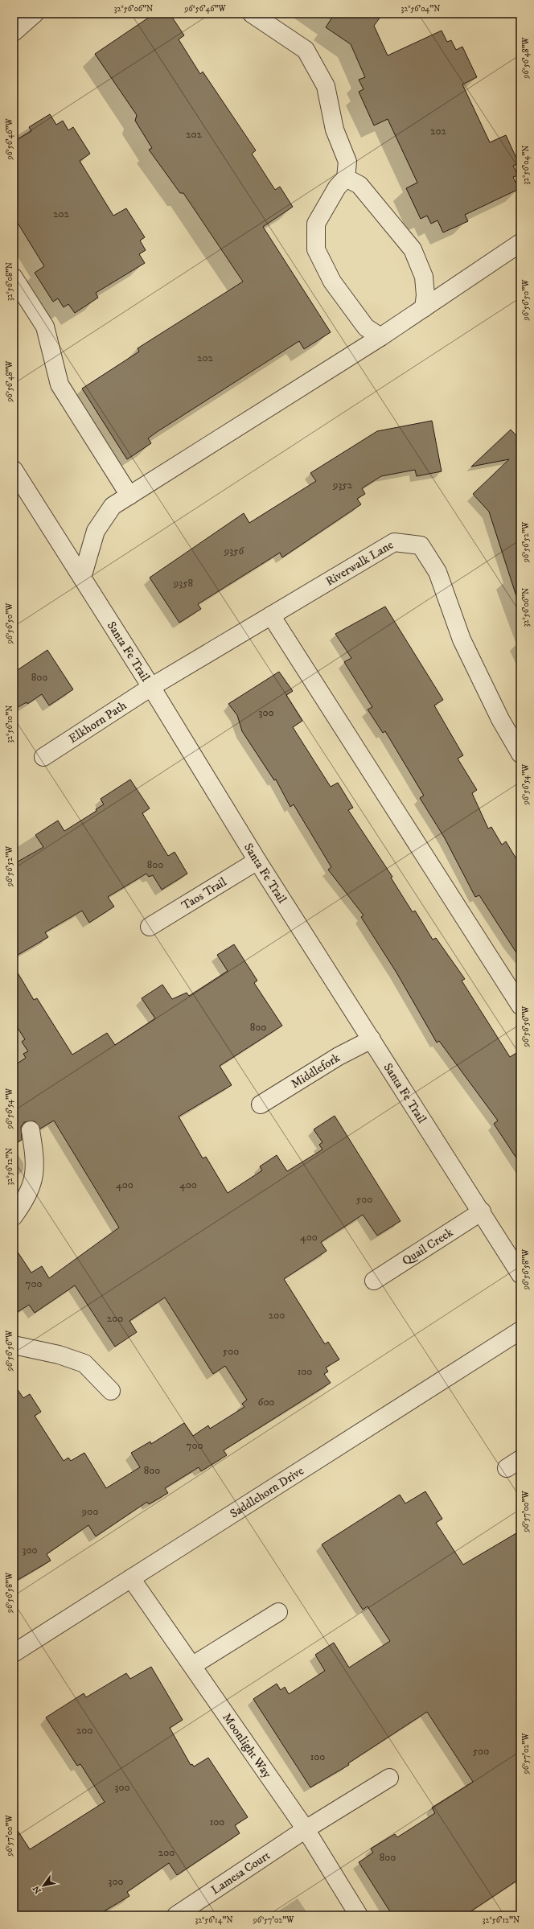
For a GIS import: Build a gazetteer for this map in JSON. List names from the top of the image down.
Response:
{
  "streets": {
    "street": [
      "Riverwalk Lane",
      "Santa Fe Trail",
      "Elkhorn Path",
      "Taos Trail",
      "Middlefork",
      "Quail Creek",
      "Saddlehorn Drive",
      "Moonlight Way",
      "Lamesa Court"
    ]
  },
  "crossings": [
    ["Riverwalk Lane", "Santa Fe Trail"],
    ["Riverwalk Lane", "Elkhorn Path"],
    ["Santa Fe Trail", "Elkhorn Path"],
    ["Santa Fe Trail", "Taos Trail"],
    ["Santa Fe Trail", "Middlefork"],
    ["Santa Fe Trail", "Quail Creek"],
    ["Saddlehorn Drive", "Moonlight Way"],
    ["Moonlight Way", "Lamesa Court"]
  ],
  "house_numbers": [
    "202",
    "202",
    "202",
    "202",
    "9352",
    "9356",
    "9358",
    "800",
    "300",
    "800",
    "800",
    "400",
    "400",
    "500",
    "400",
    "700",
    "200",
    "200",
    "500",
    "100",
    "600",
    "700",
    "800",
    "900",
    "300",
    "200",
    "500",
    "100",
    "300",
    "100",
    "200",
    "800",
    "300"
  ],
  "north": "bottom left",
  "coordinates": [
    "32°56'06\"N",
    "96°56'46\"W",
    "32°56'04\"N",
    "96°56'48\"W",
    "32°56'08\"N",
    "96°56'50\"W",
    "96°56'52\"W",
    "32°56'10\"N",
    "96°56'54\"W",
    "96°56'56\"W",
    "32°56'12\"N",
    "96°56'58\"W",
    "96°57'00\"W",
    "96°57'02\"W",
    "32°56'14\"N"
  ]
}
